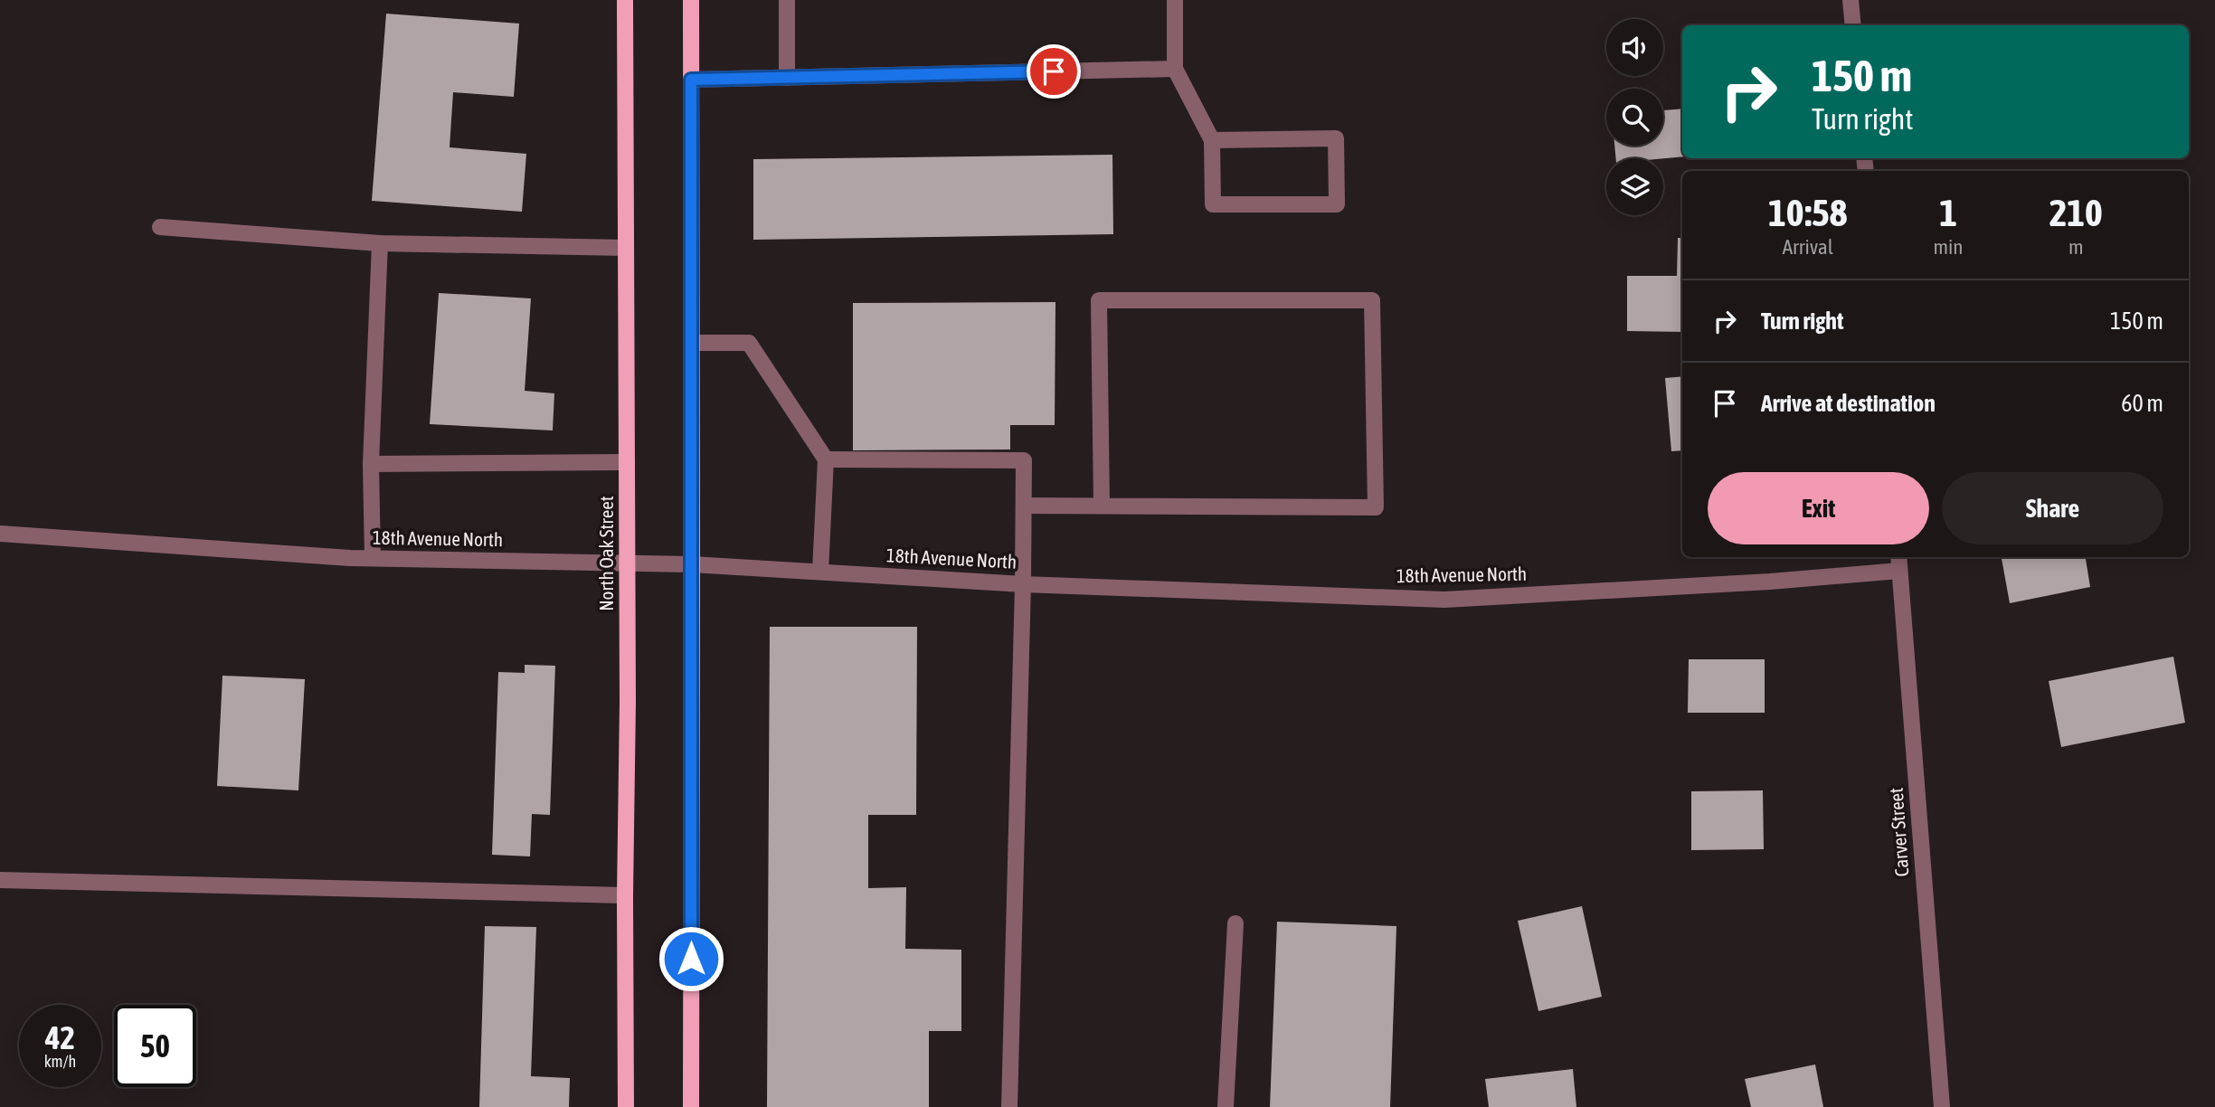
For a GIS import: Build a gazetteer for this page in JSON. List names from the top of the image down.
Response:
{
  "streets": {
    "main road": ["North Oak Street"],
    "street": ["18th Avenue North", "Carver Street"]
  },
  "crossings": [
    ["18th Avenue North", "North Oak Street"],
    ["18th Avenue North", "Carver Street"]
  ],
  "page": {
    "turn": ["150 m", "Turn right"],
    "eta": [
      "10:58",
      "Arrival",
      "1",
      "min",
      "210",
      "m"
    ],
    "list": [
      {
        "name": "Turn right",
        "value": "150 m"
      },
      {
        "name": "Arrive at destination",
        "value": "60 m"
      }
    ],
    "buttons": ["Exit", "Share"],
    "speed": "42 km/h",
    "limit": "50"
  }
}
